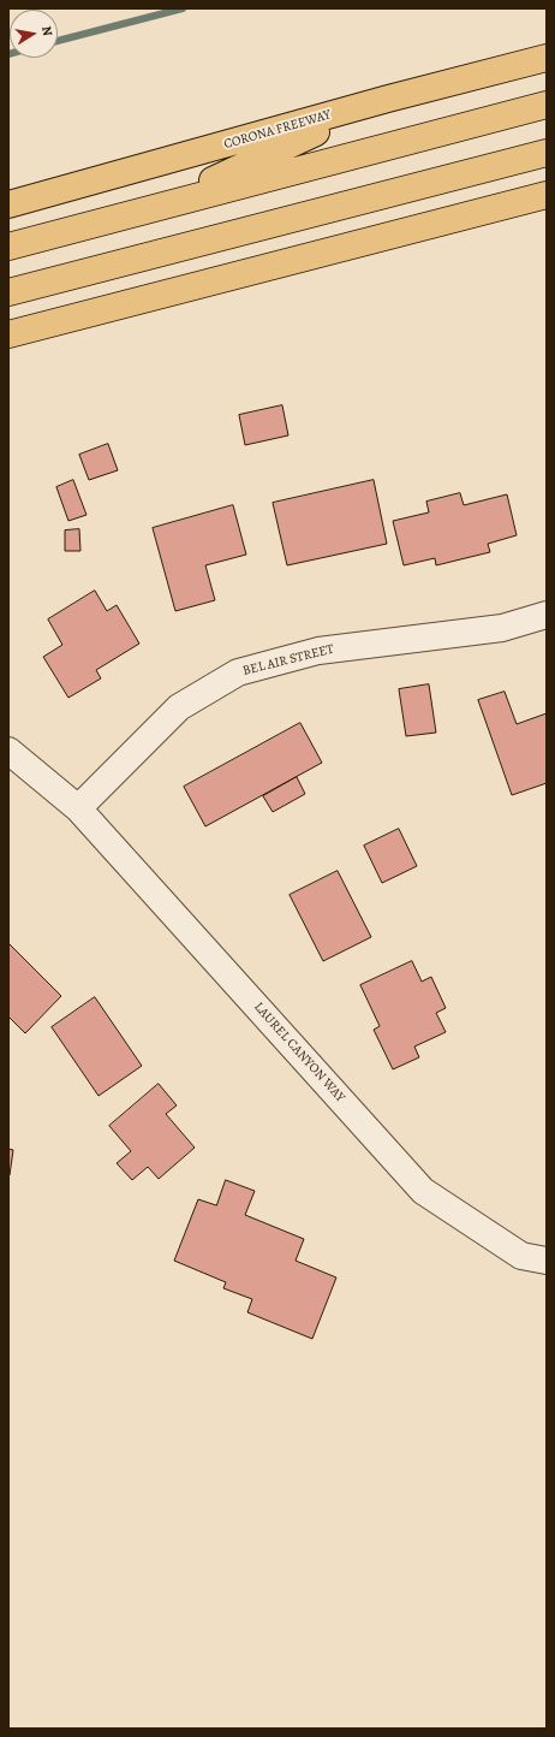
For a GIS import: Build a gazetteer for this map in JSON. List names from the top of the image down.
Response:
{
  "streets": {
    "highway": ["CORONA FREEWAY"],
    "street": ["BEL AIR STREET", "LAUREL CANYON WAY"]
  },
  "crossings": [
    ["BEL AIR STREET", "LAUREL CANYON WAY"]
  ],
  "north": "right"
}
